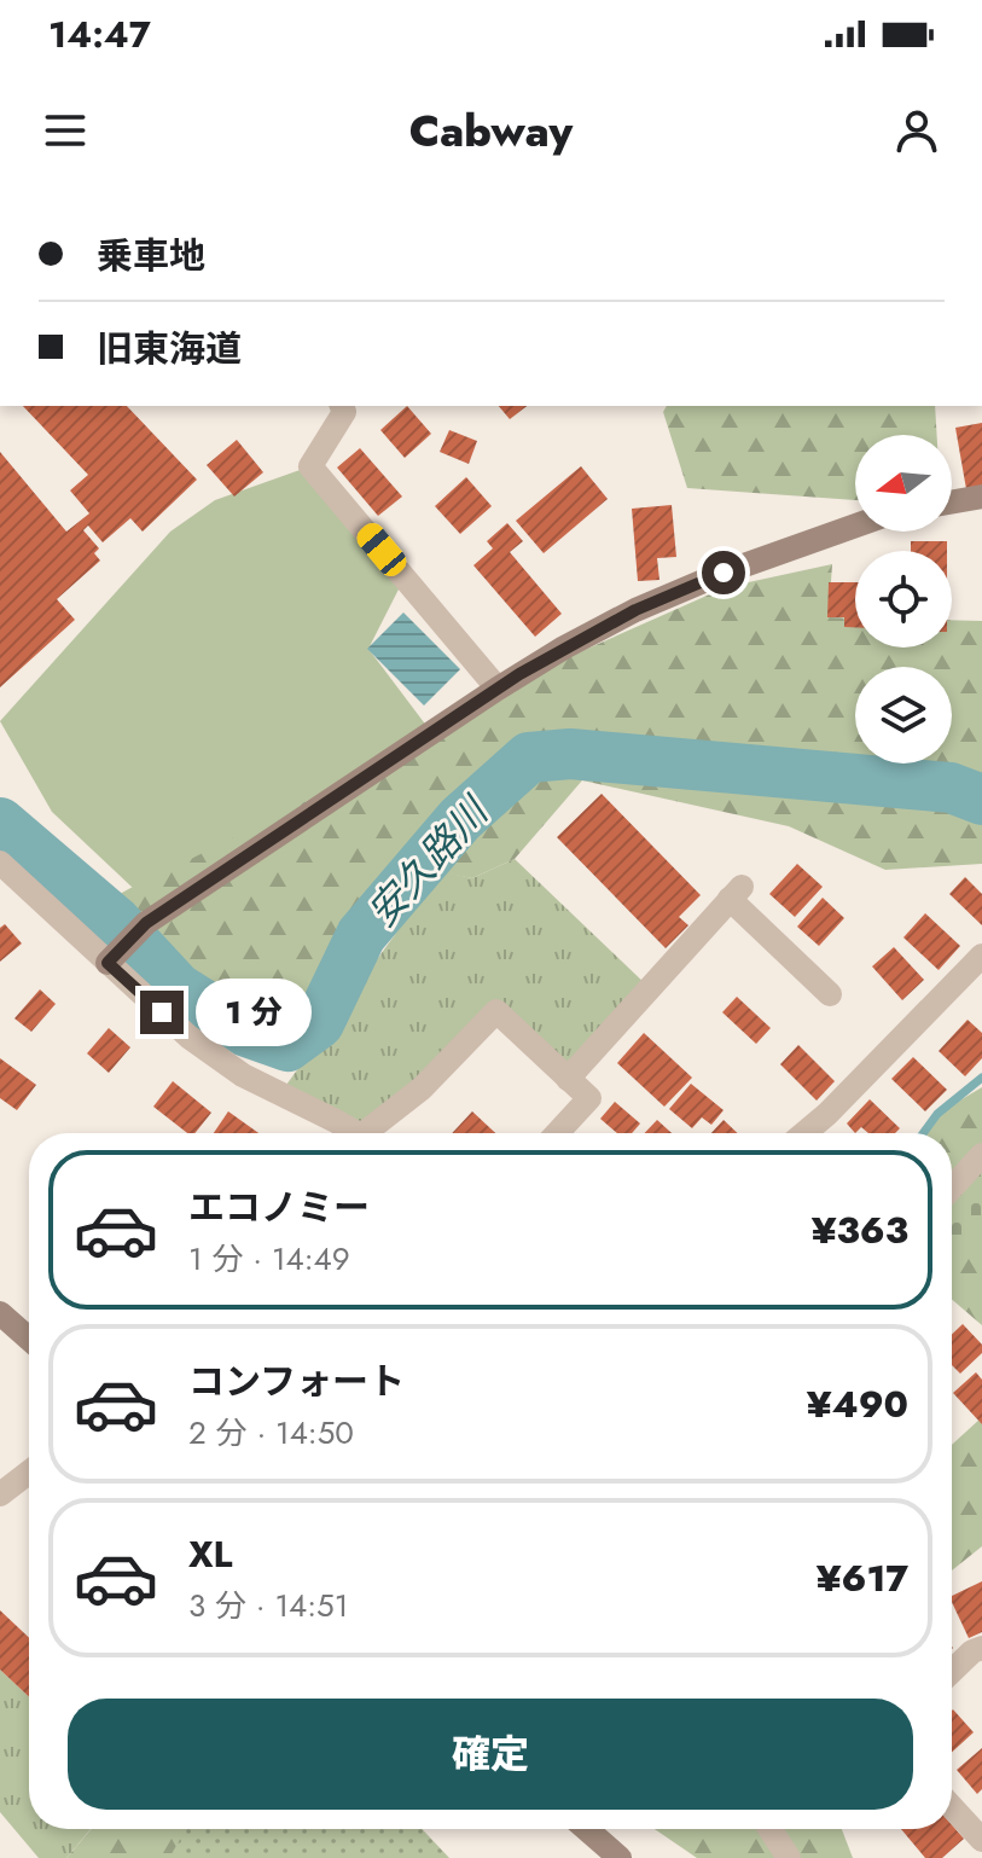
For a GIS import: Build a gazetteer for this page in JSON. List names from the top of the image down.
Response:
{
  "water": ["安久路川"],
  "north": "left",
  "page": {
    "status": "14:47",
    "header": "Cabway",
    "banner": ["乗車地", "旧東海道"],
    "bubble": "1 分",
    "list": [
      {
        "name": "エコノミー",
        "note": "1 分 · 14:49",
        "value": "¥363"
      },
      {
        "name": "コンフォート",
        "note": "2 分 · 14:50",
        "value": "¥490"
      },
      {
        "name": "XL",
        "note": "3 分 · 14:51",
        "value": "¥617"
      }
    ],
    "buttons": "確定"
  }
}
